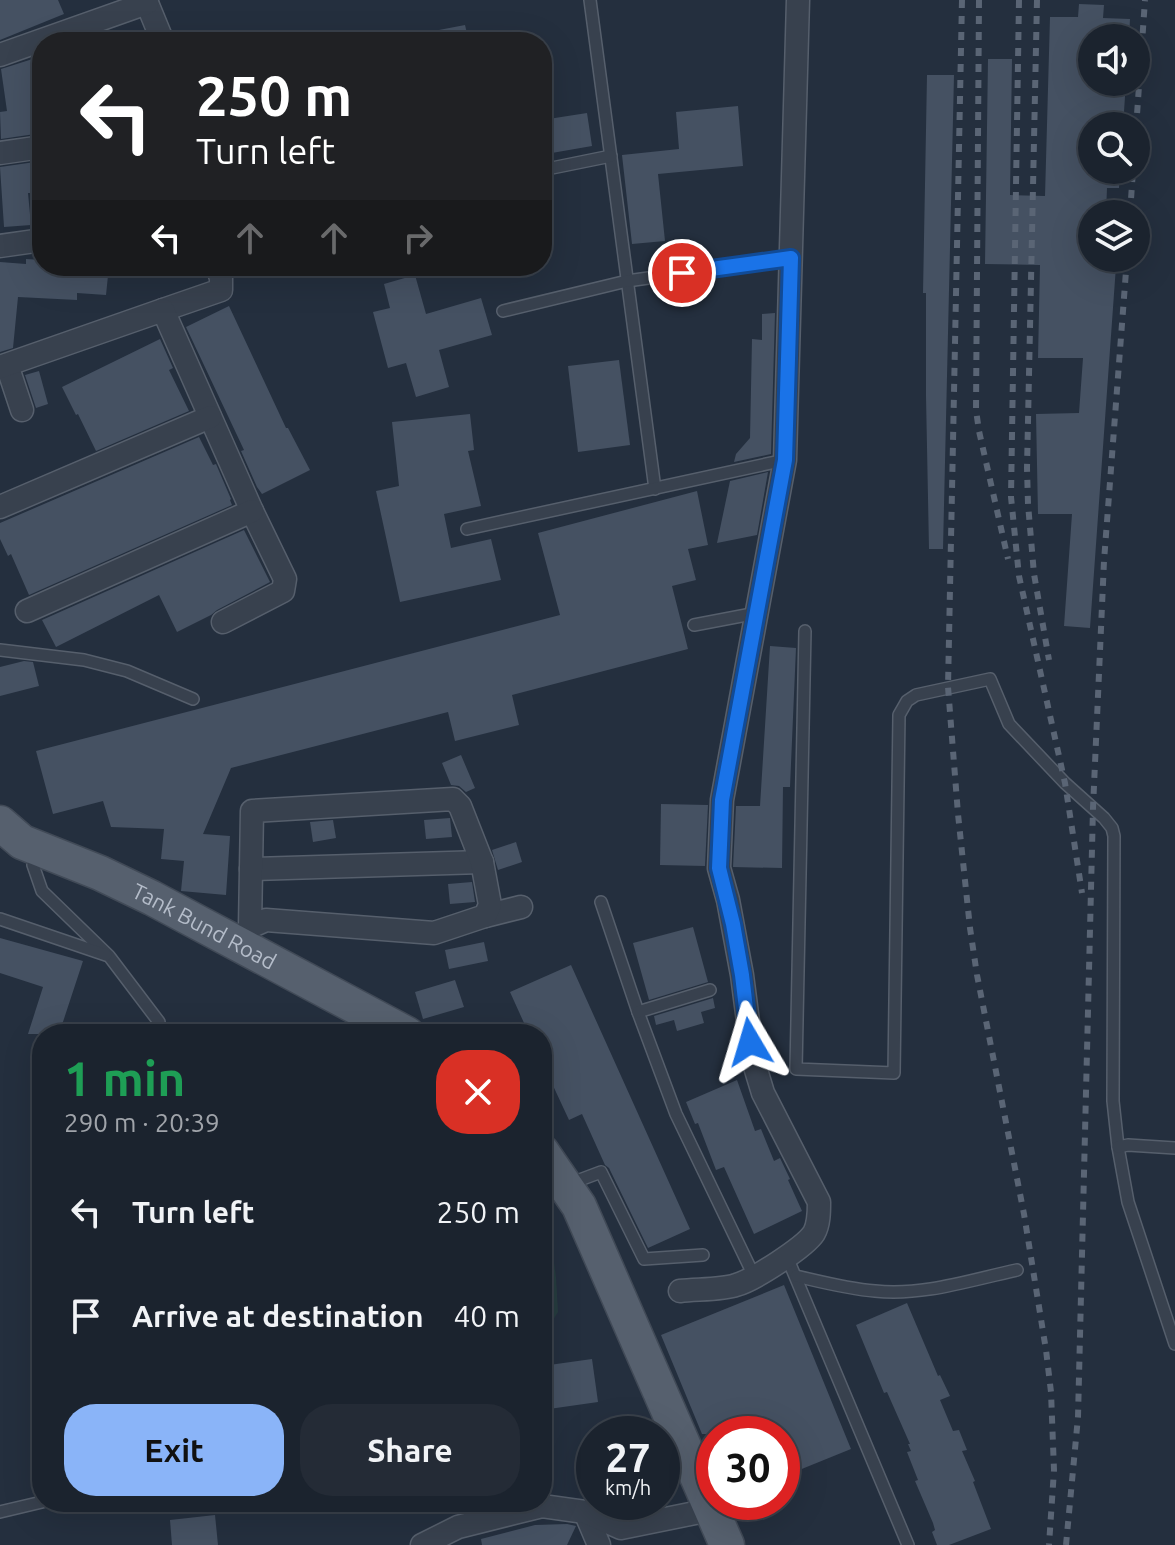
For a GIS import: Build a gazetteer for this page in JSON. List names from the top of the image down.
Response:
{
  "streets": {
    "main road": ["Tank Bund Road"]
  },
  "page": {
    "turn": ["250 m", "Turn left"],
    "heading": ["1 min", "290 m · 20:39"],
    "list": [
      {
        "name": "Turn left",
        "value": "250 m"
      },
      {
        "name": "Arrive at destination",
        "value": "40 m"
      }
    ],
    "buttons": ["Exit", "Share"],
    "speed": "27 km/h",
    "limit": "30"
  }
}
